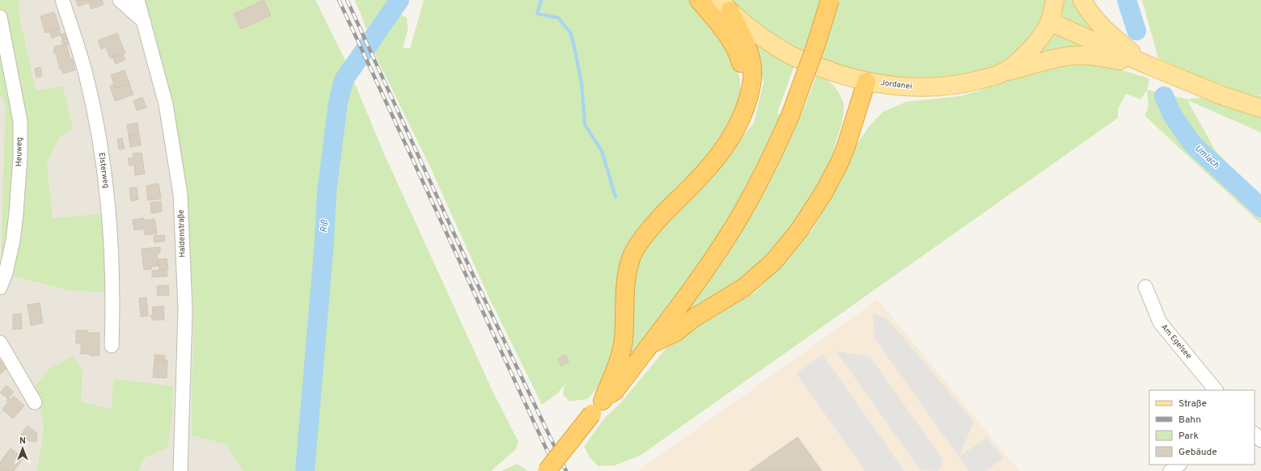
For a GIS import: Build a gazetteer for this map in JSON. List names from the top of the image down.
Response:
{
  "streets": {
    "main road": ["Jordanei"],
    "street": [
      "Heuweg",
      "Elsterweg",
      "Haldenstraße",
      "Am Egelsee"
    ]
  },
  "water": ["Umlach", "Riß"],
  "legend": [
    "Straße",
    "Bahn",
    "Park",
    "Gebäude"
  ],
  "north": "top"
}
